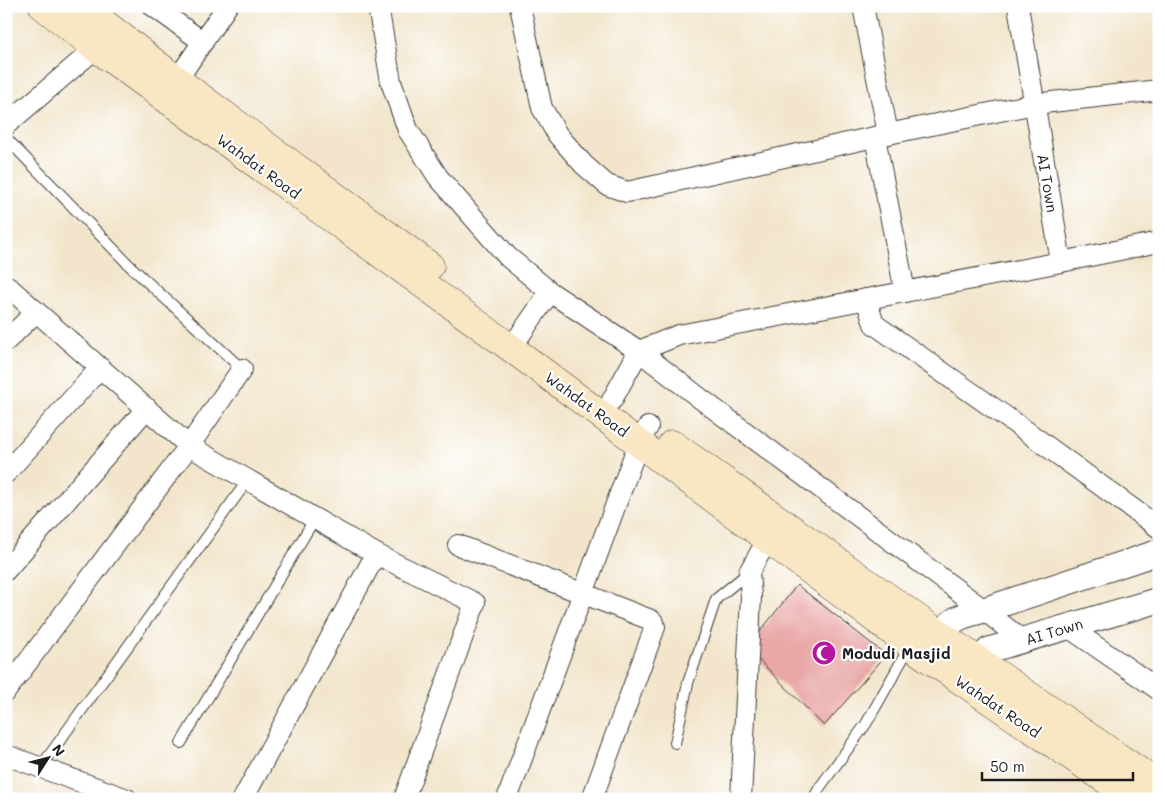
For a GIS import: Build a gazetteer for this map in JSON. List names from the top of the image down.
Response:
{
  "streets": {
    "main road": ["Wahdat Road"],
    "street": ["AI Town"]
  },
  "crossings": [
    ["Wahdat Road", "AI Town"]
  ],
  "places": {
    "mosque": ["Modudi Masjid"]
  },
  "scale_bar": "50 m",
  "north": "top right"
}
